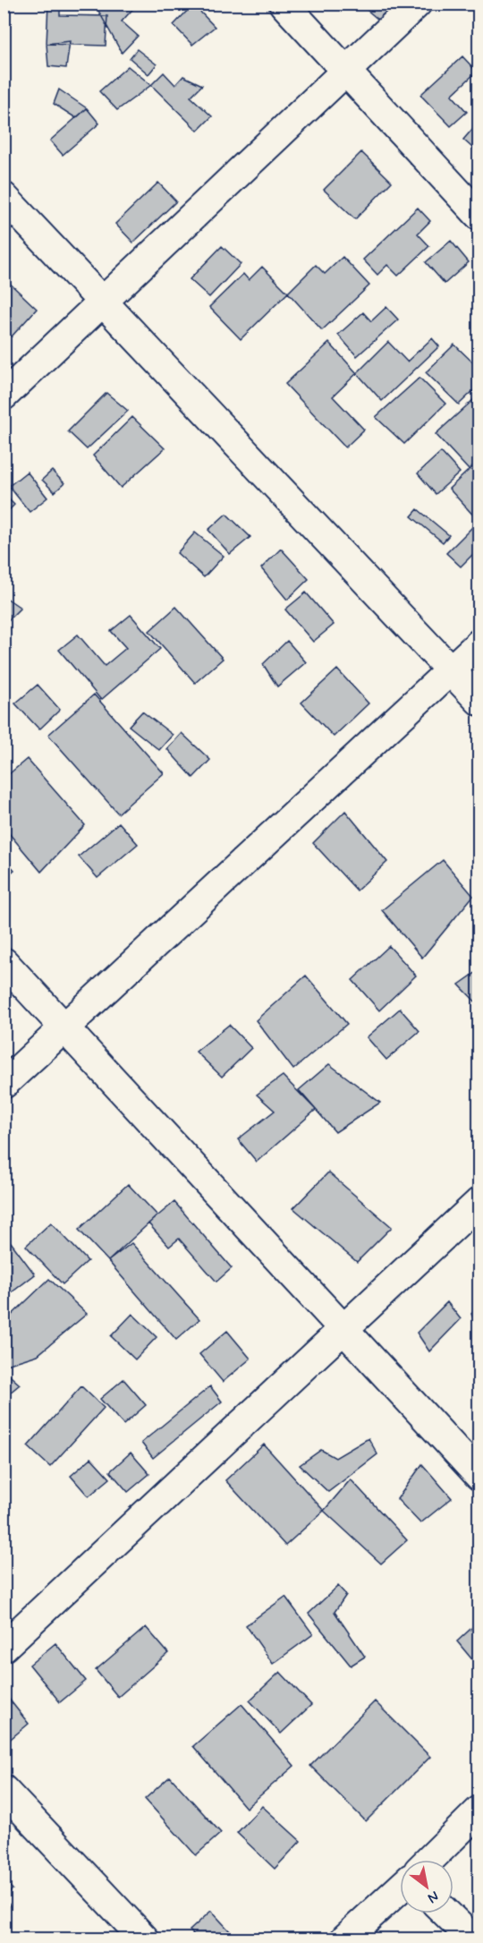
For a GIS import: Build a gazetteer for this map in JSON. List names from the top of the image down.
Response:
{
  "north": "bottom right"
}
